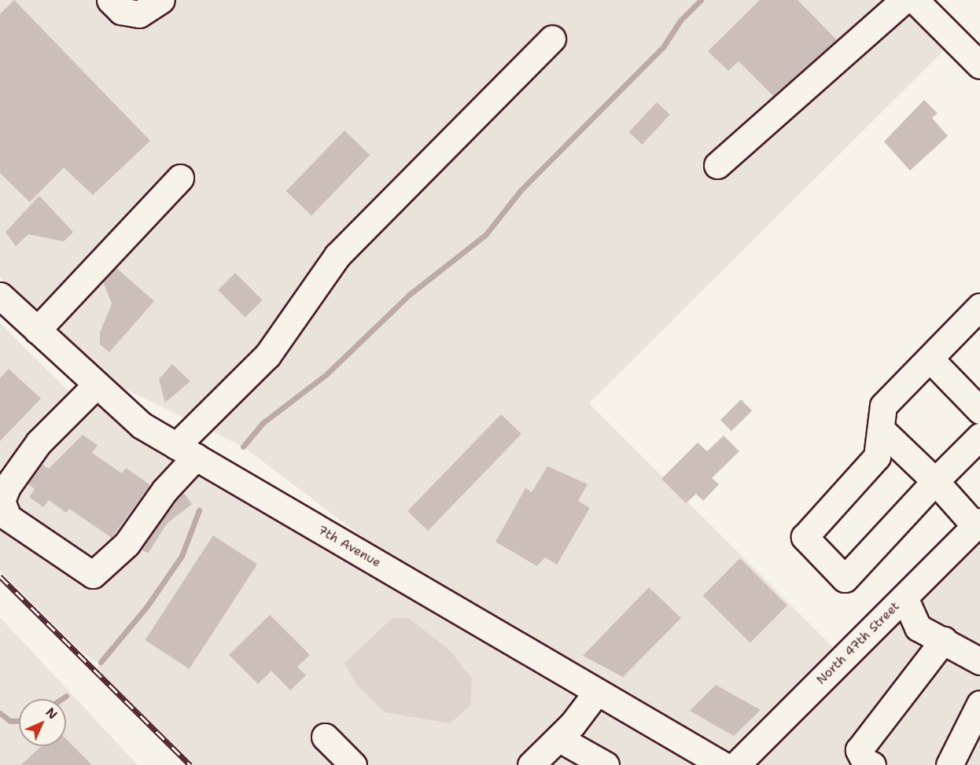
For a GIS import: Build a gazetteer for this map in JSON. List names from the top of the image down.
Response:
{
  "streets": {
    "street": ["7th Avenue", "North 47th Street"]
  },
  "north": "top right"
}
